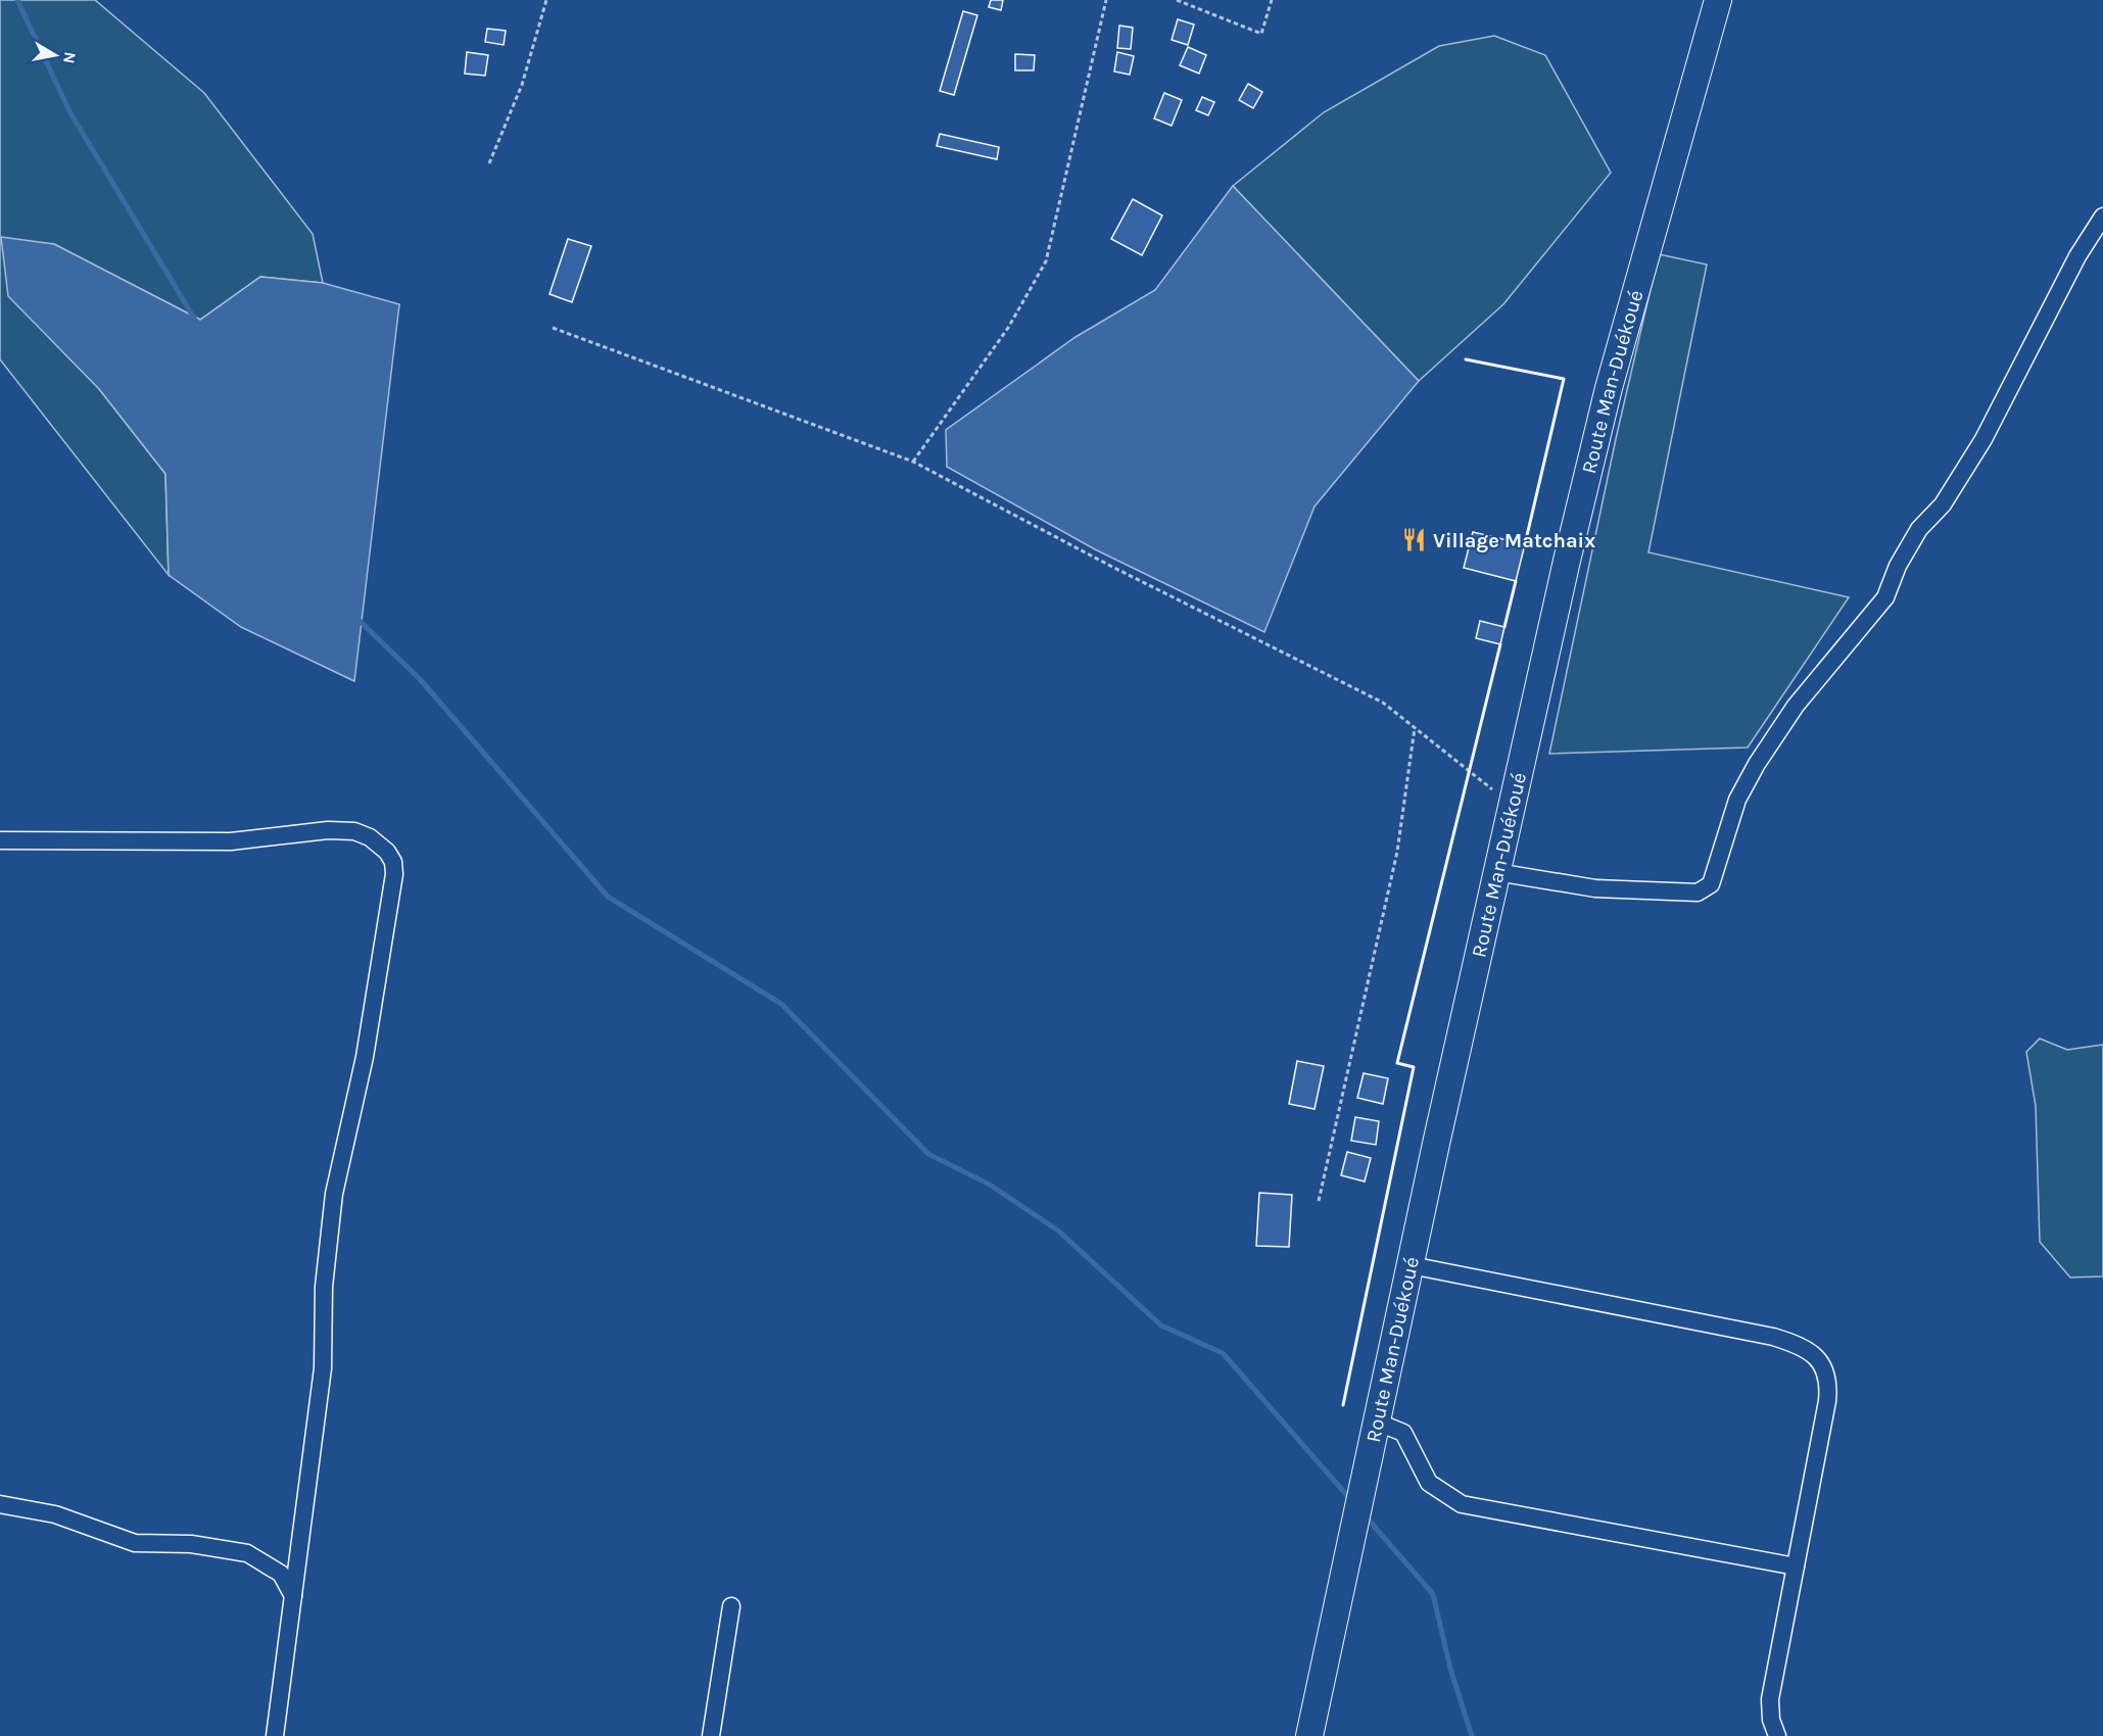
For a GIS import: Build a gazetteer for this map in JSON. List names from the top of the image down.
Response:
{
  "streets": {
    "main road": ["Route Man-Duékoué"]
  },
  "places": {
    "restaurant": ["Village Matchaix"]
  },
  "north": "right"
}
